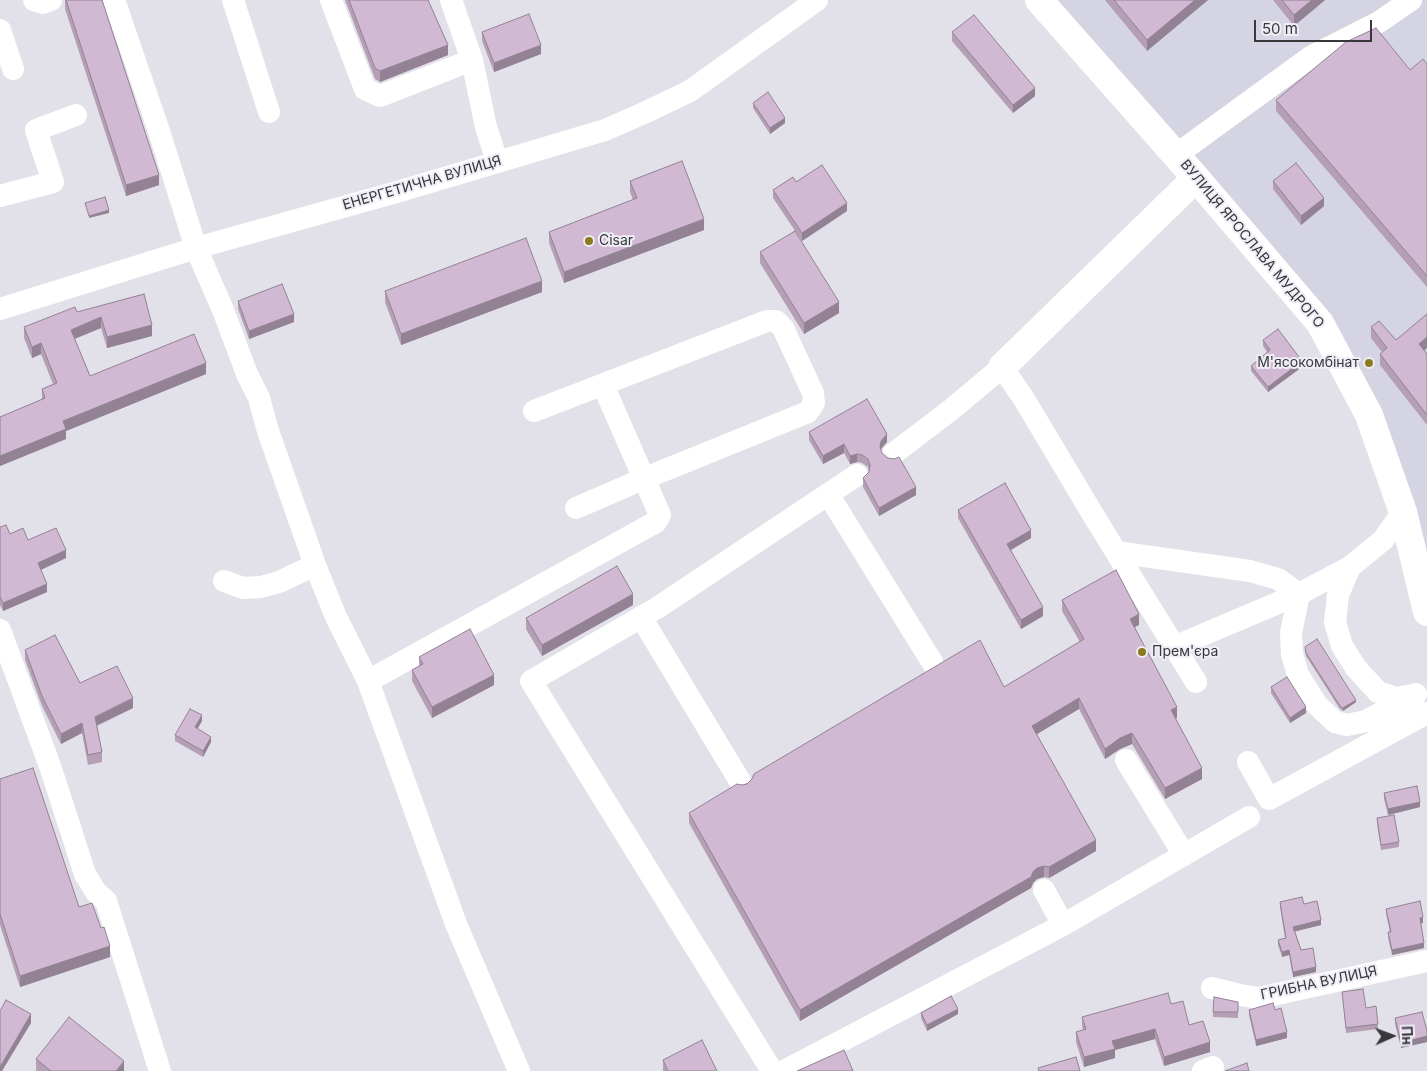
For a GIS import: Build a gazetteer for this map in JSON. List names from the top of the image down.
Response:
{
  "streets": {
    "main road": ["ВУЛИЦЯ ЯРОСЛАВА МУДРОГО"],
    "street": ["ЕНЕРГЕТИЧНА ВУЛИЦЯ", "ГРИБНА ВУЛИЦЯ"]
  },
  "places": ["Cisar", "М'ясокомбінат", "Прем'єра"],
  "scale_bar": "50 m",
  "north": "right"
}
